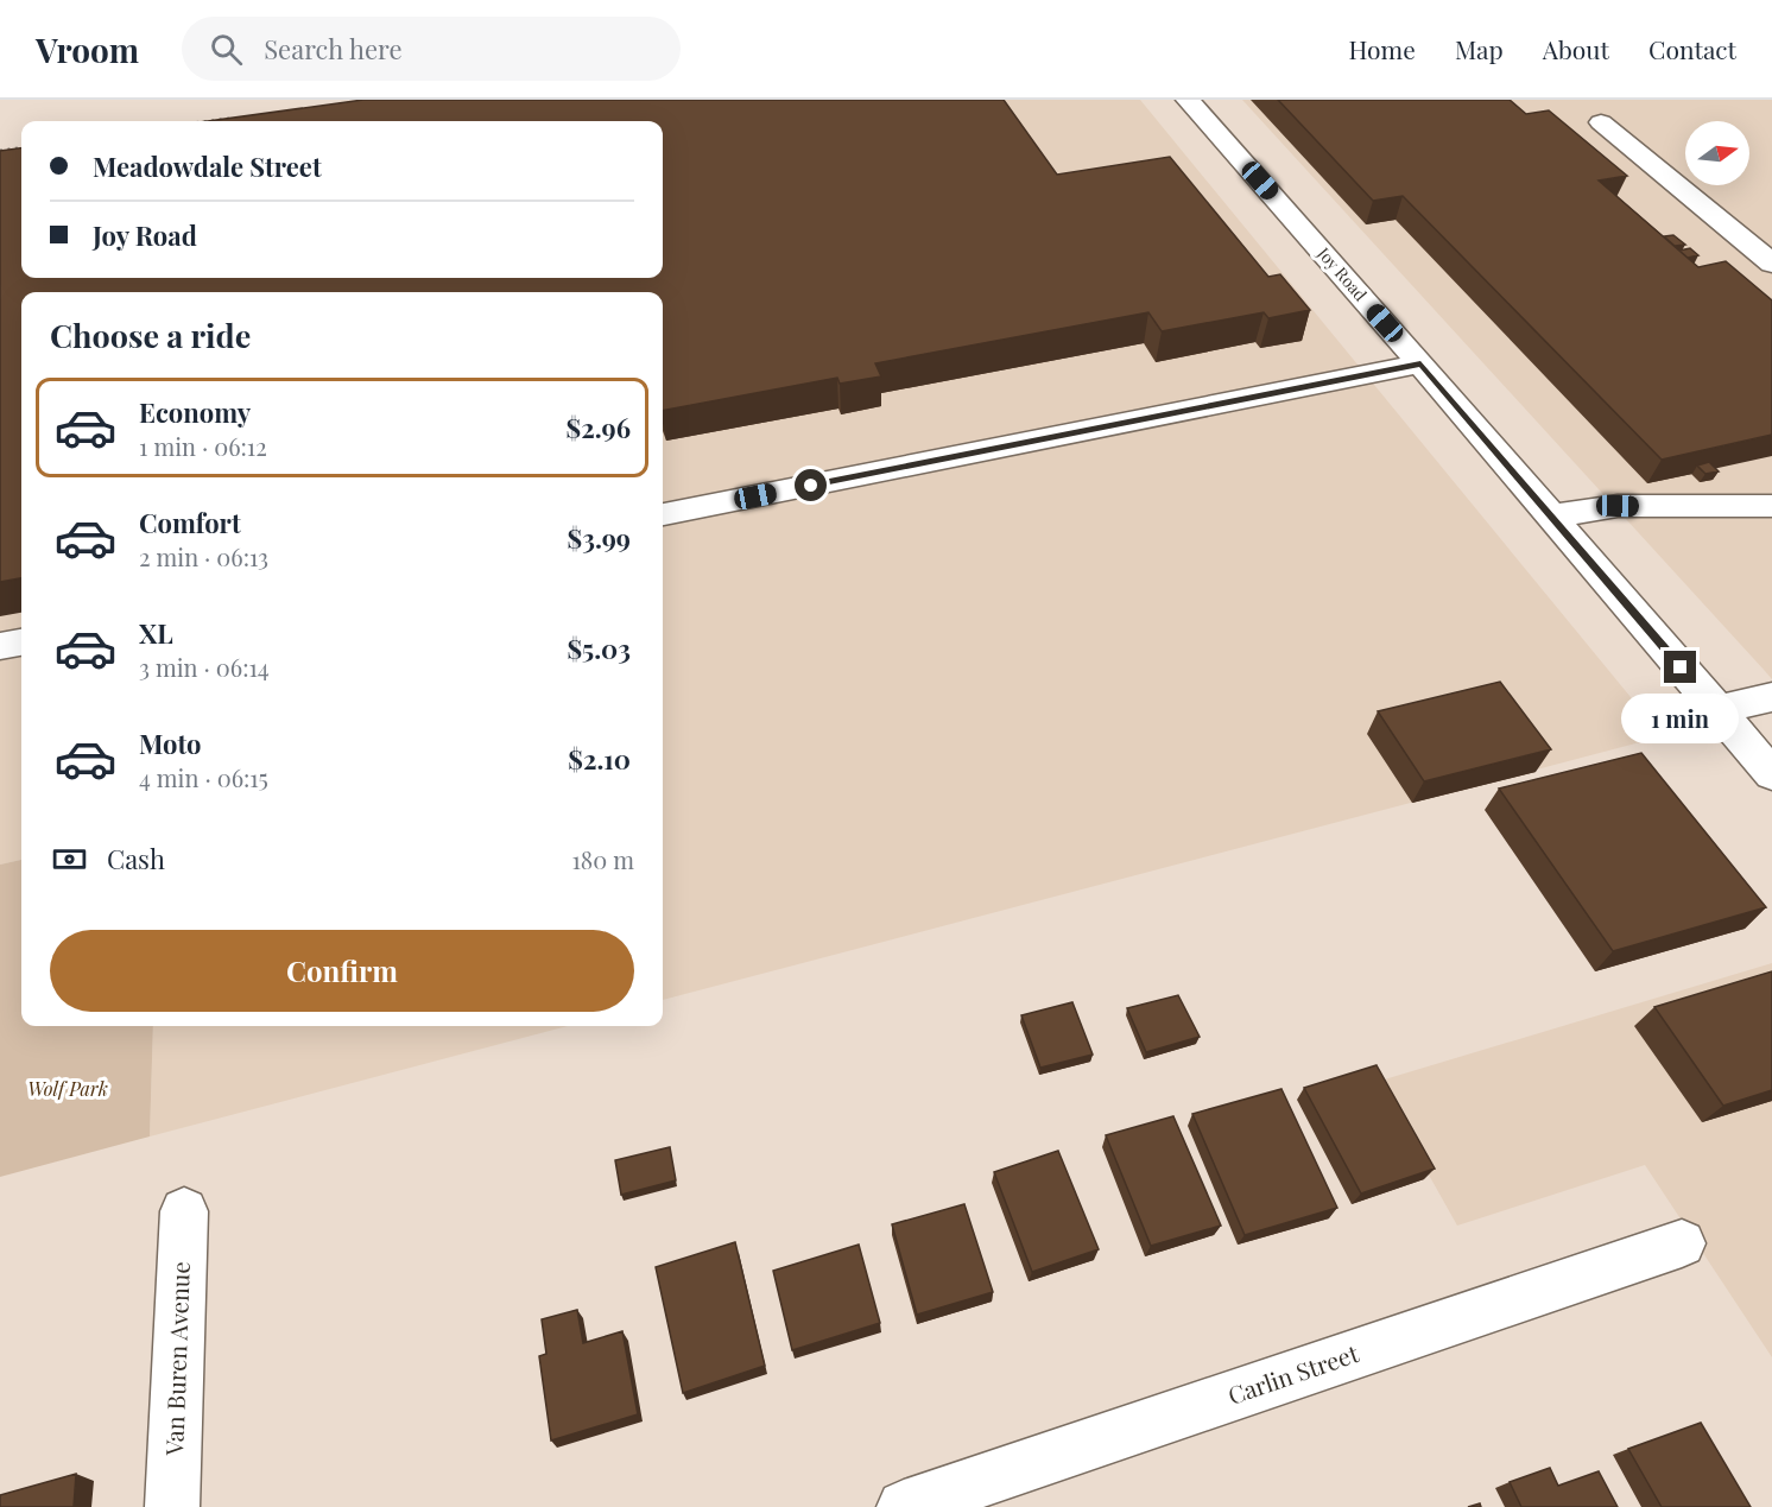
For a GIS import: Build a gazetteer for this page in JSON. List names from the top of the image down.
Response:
{
  "streets": {
    "street": ["Joy Road", "Van Buren Avenue", "Carlin Street"]
  },
  "parks": ["Wolf Park"],
  "north": "right",
  "page": {
    "header": "Vroom",
    "search": "Search here",
    "nav": [
      "Home",
      "Map",
      "About",
      "Contact"
    ],
    "banner": ["Meadowdale Street", "Joy Road"],
    "heading": "Choose a ride",
    "list": [
      {
        "name": "Economy",
        "note": "1 min · 06:12",
        "value": "$2.96"
      },
      {
        "name": "Comfort",
        "note": "2 min · 06:13",
        "value": "$3.99"
      },
      {
        "name": "XL",
        "note": "3 min · 06:14",
        "value": "$5.03"
      },
      {
        "name": "Moto",
        "note": "4 min · 06:15",
        "value": "$2.10"
      }
    ],
    "bubble": "1 min",
    "pay": ["Cash", "180 m"],
    "buttons": "Confirm"
  }
}
